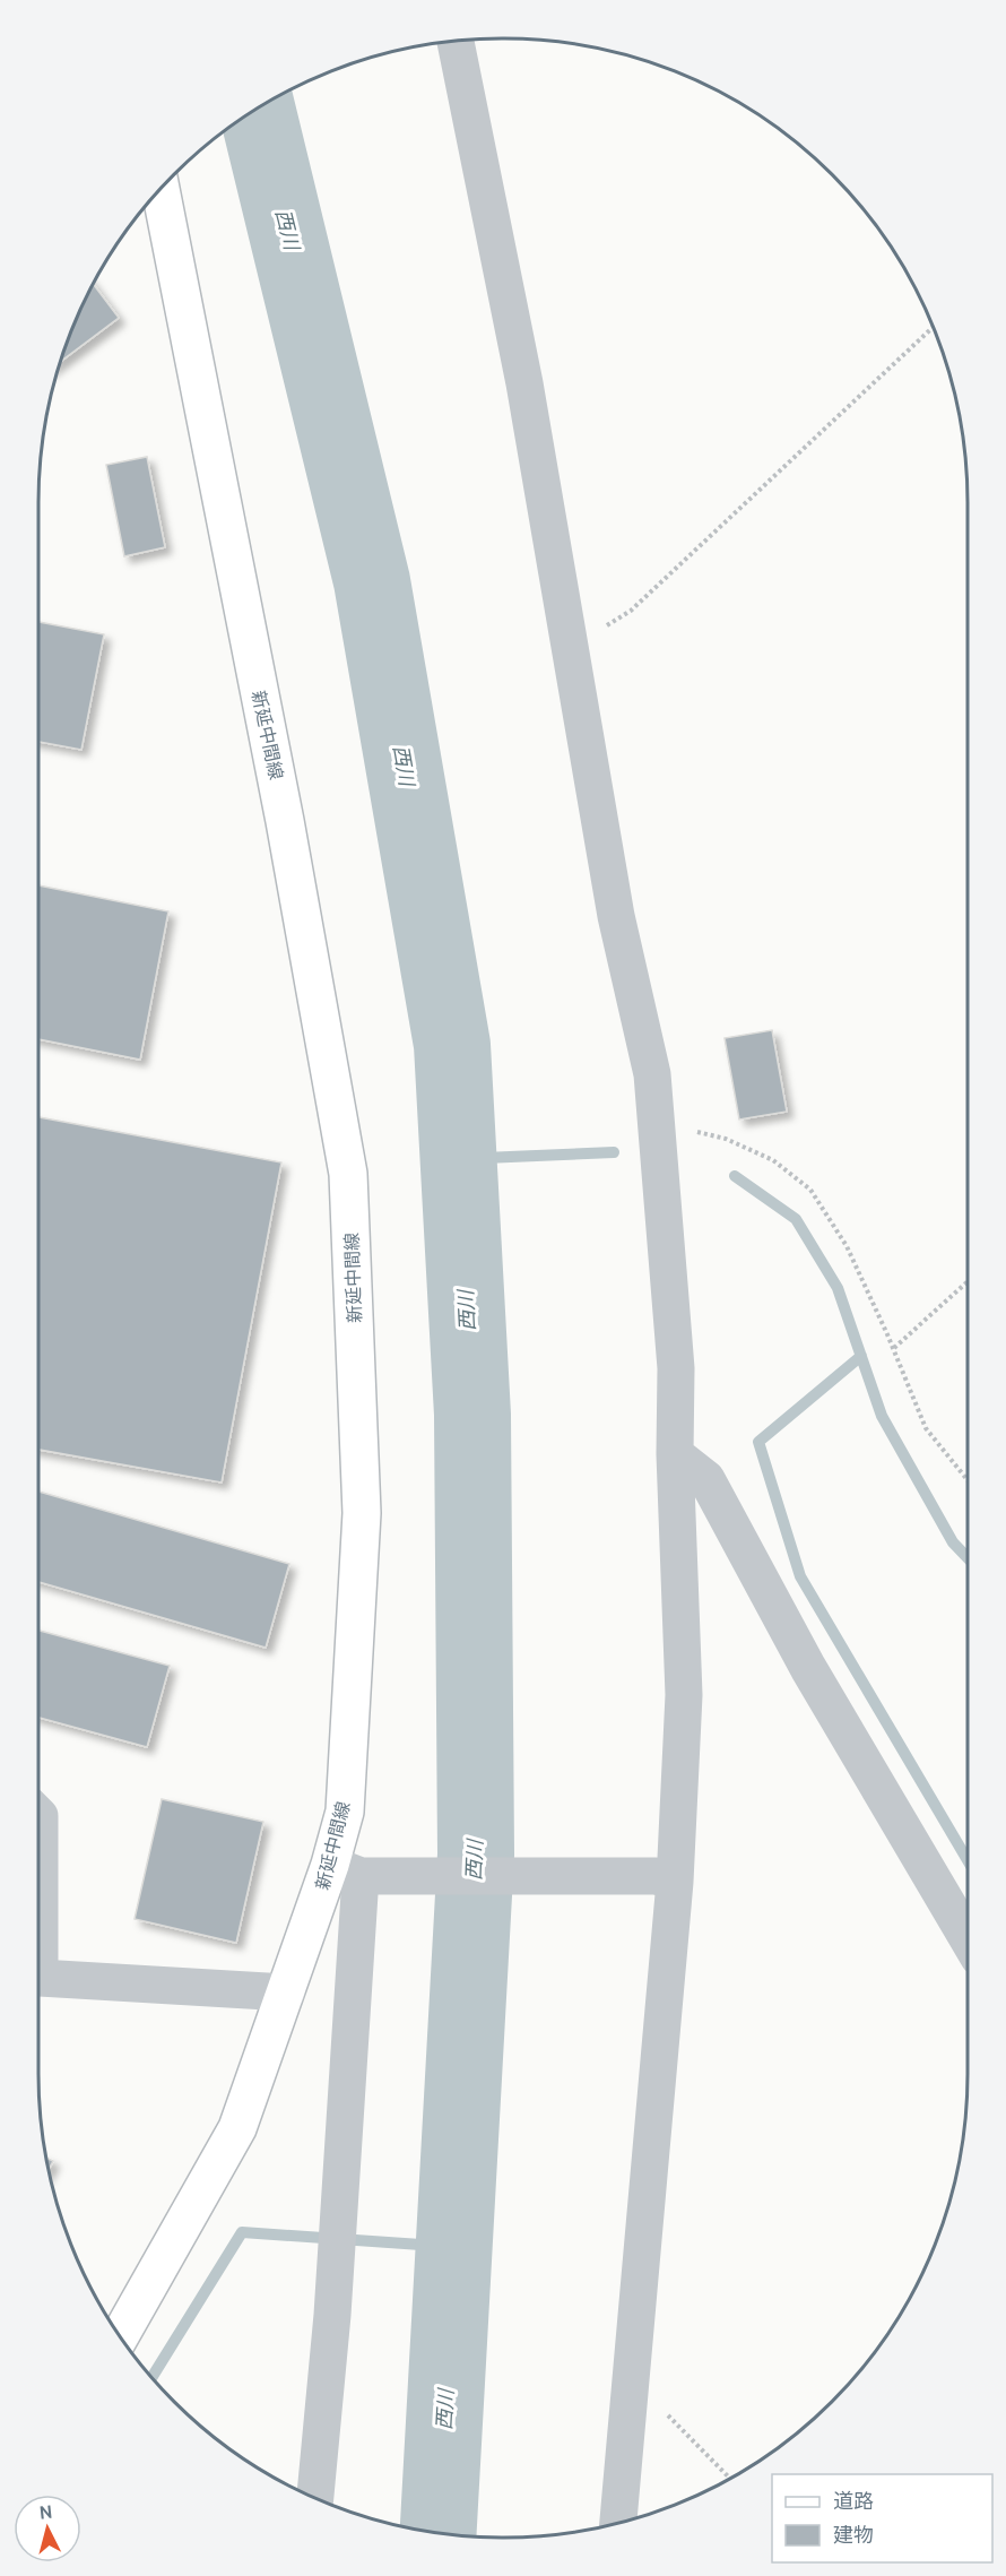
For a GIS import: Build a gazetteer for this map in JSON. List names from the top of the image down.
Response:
{
  "streets": {
    "main road": ["新延中間線"]
  },
  "water": ["西川"],
  "legend": ["道路", "建物"],
  "north": "top"
}
